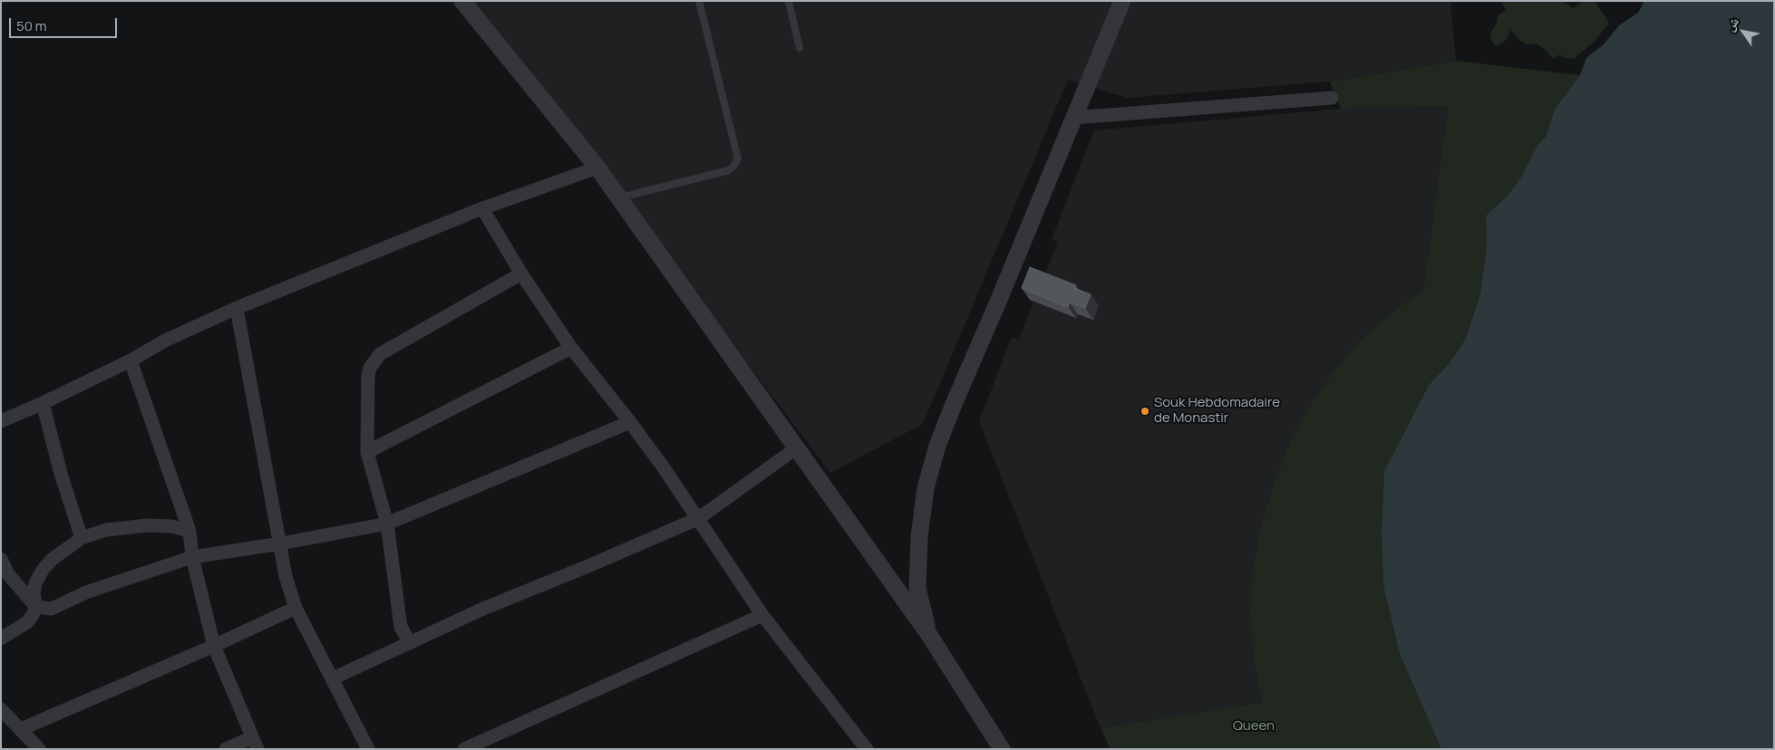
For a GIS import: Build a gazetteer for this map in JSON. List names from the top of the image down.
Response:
{
  "parks": ["Queen"],
  "places": ["Souk Hebdomadaire de Monastir"],
  "scale_bar": "50 m",
  "north": "top left"
}
